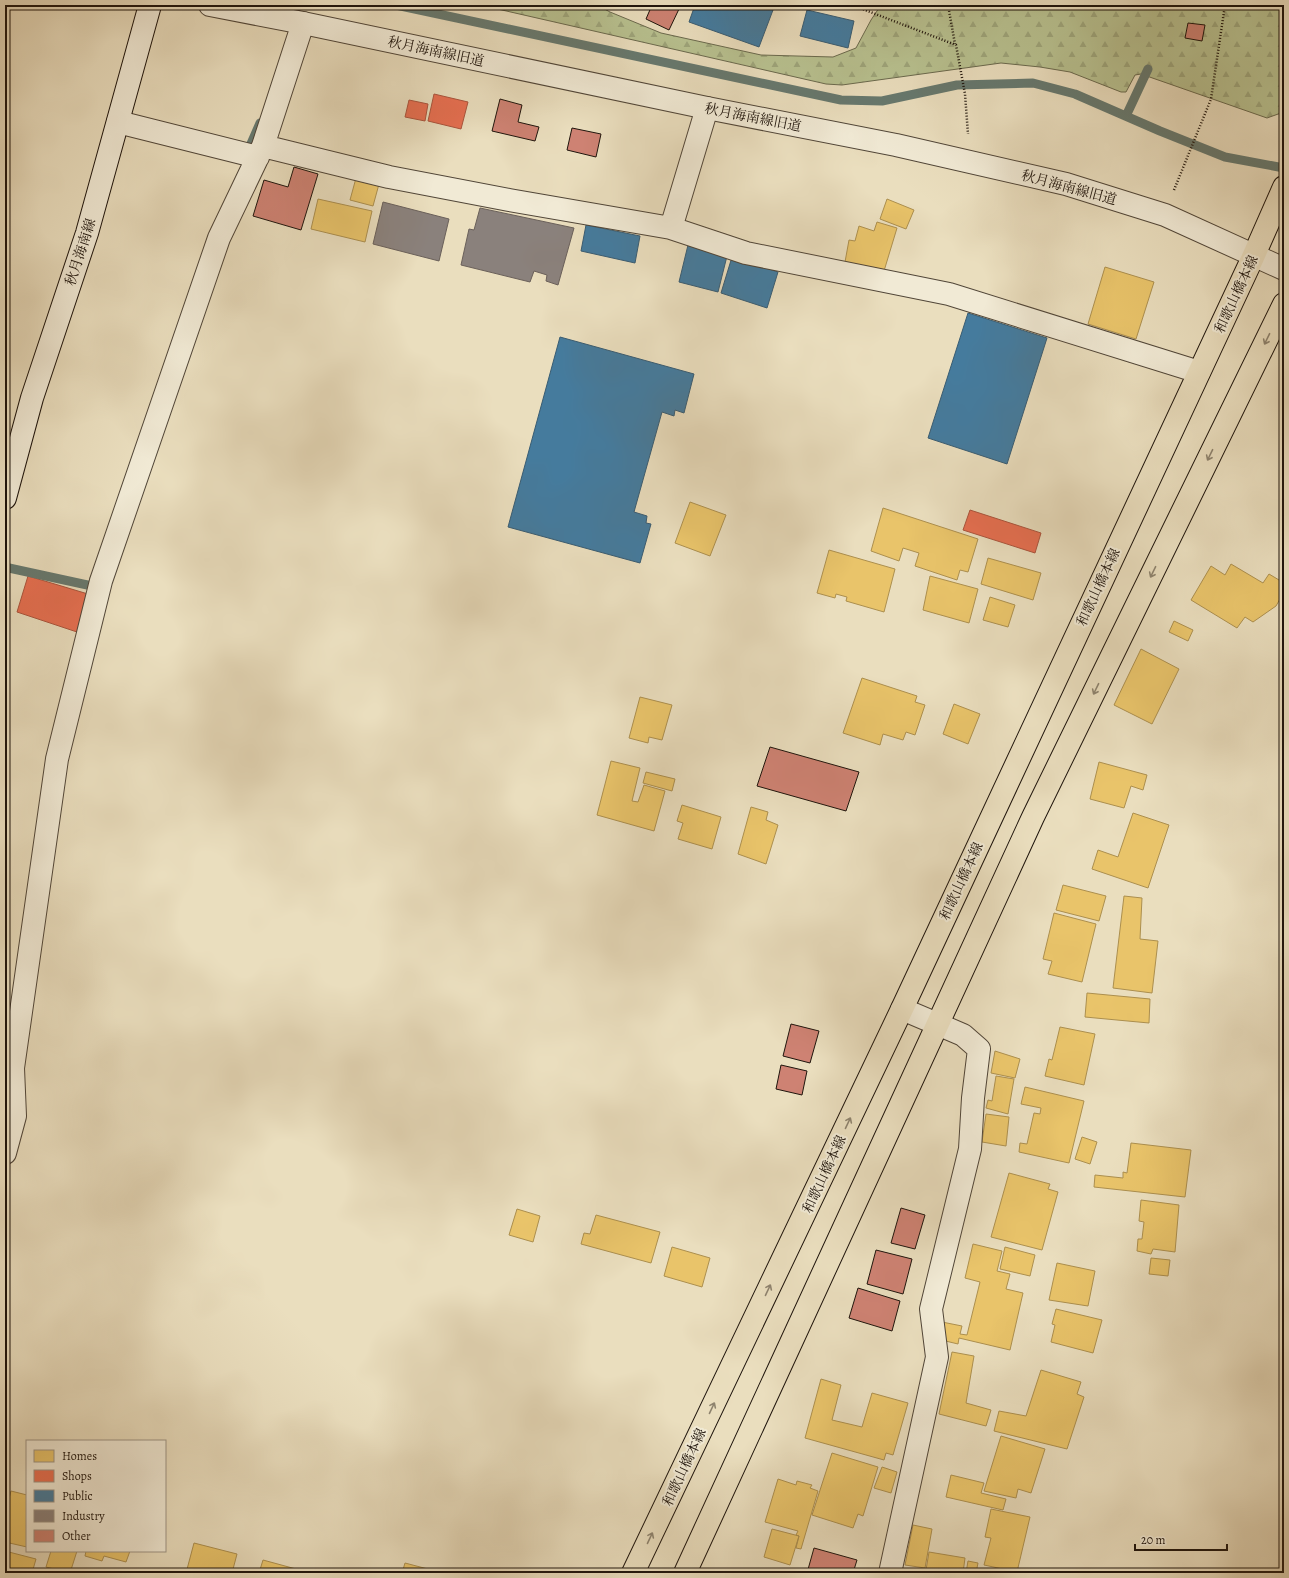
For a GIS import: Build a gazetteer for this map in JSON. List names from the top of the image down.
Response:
{
  "streets": {
    "main road": ["和歌山橋本線"],
    "street": ["秋月海南線旧道", "秋月海南線"]
  },
  "crossings": [
    ["秋月海南線旧道", "和歌山橋本線"]
  ],
  "legend": [
    "Homes",
    "Shops",
    "Public",
    "Industry",
    "Other"
  ],
  "scale_bar": "20 m"
}
